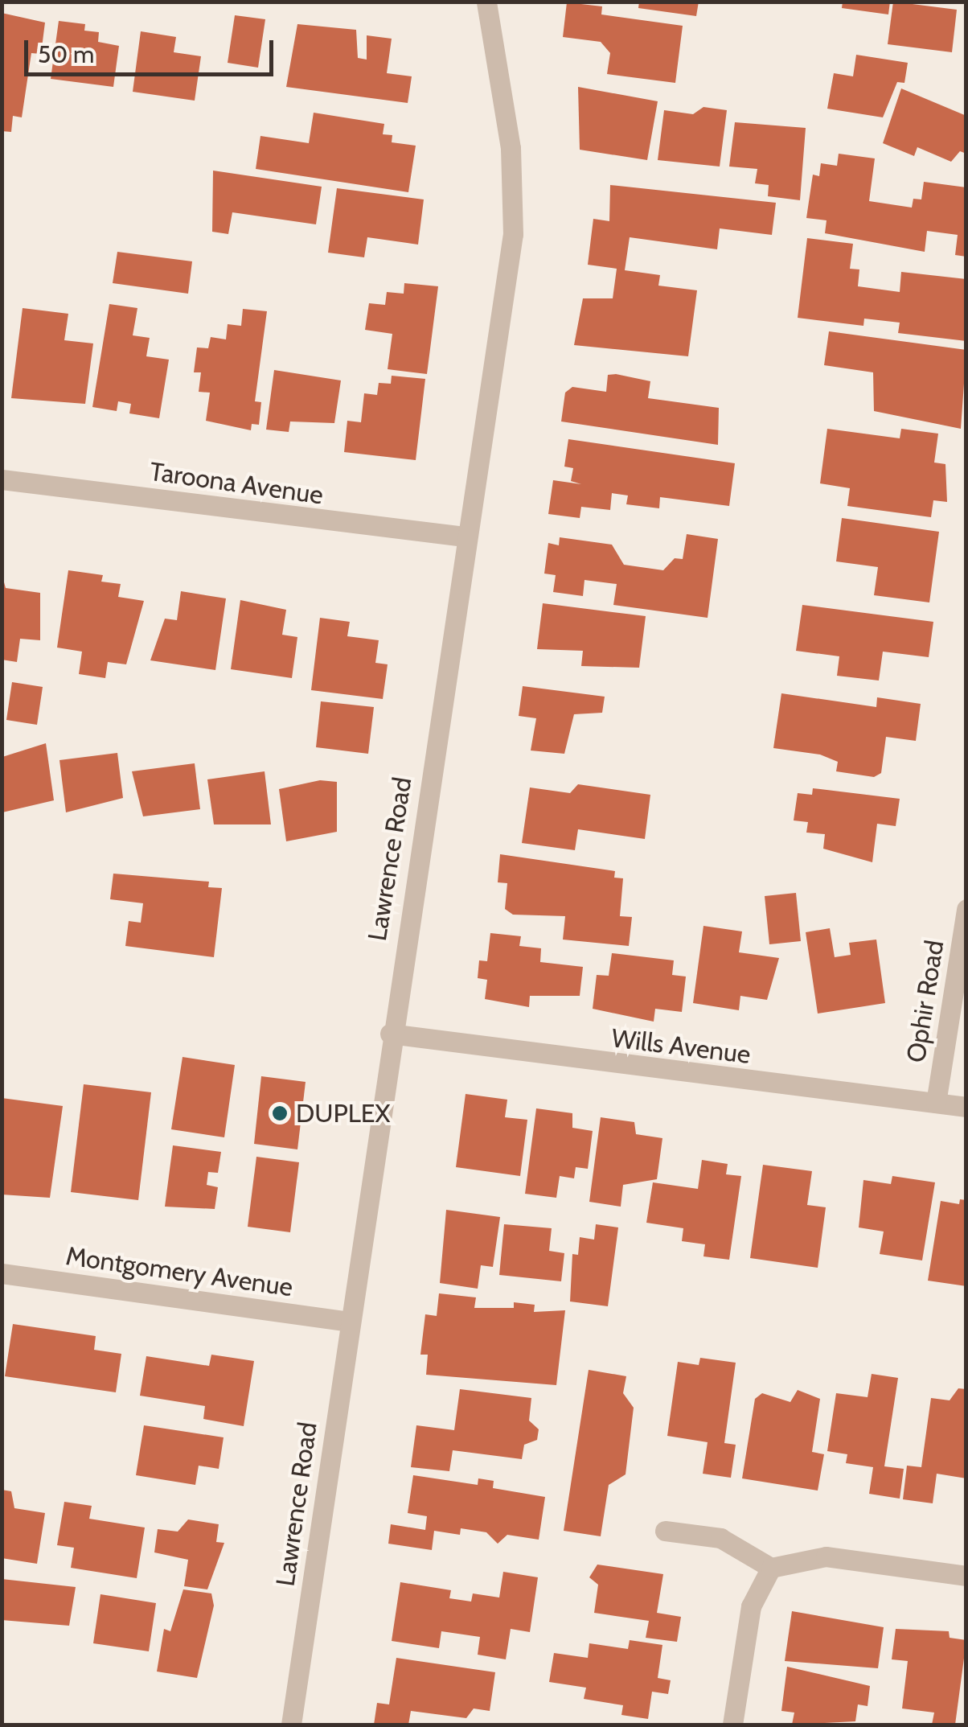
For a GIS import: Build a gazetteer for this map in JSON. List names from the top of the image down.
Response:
{
  "streets": {
    "street": [
      "Taroona Avenue",
      "Lawrence Road",
      "Ophir Road",
      "Wills Avenue",
      "Montgomery Avenue"
    ]
  },
  "crossings": [
    ["Taroona Avenue", "Lawrence Road"],
    ["Lawrence Road", "Wills Avenue"],
    ["Lawrence Road", "Montgomery Avenue"],
    ["Ophir Road", "Wills Avenue"]
  ],
  "places": ["DUPLEX"],
  "scale_bar": "50 m"
}
